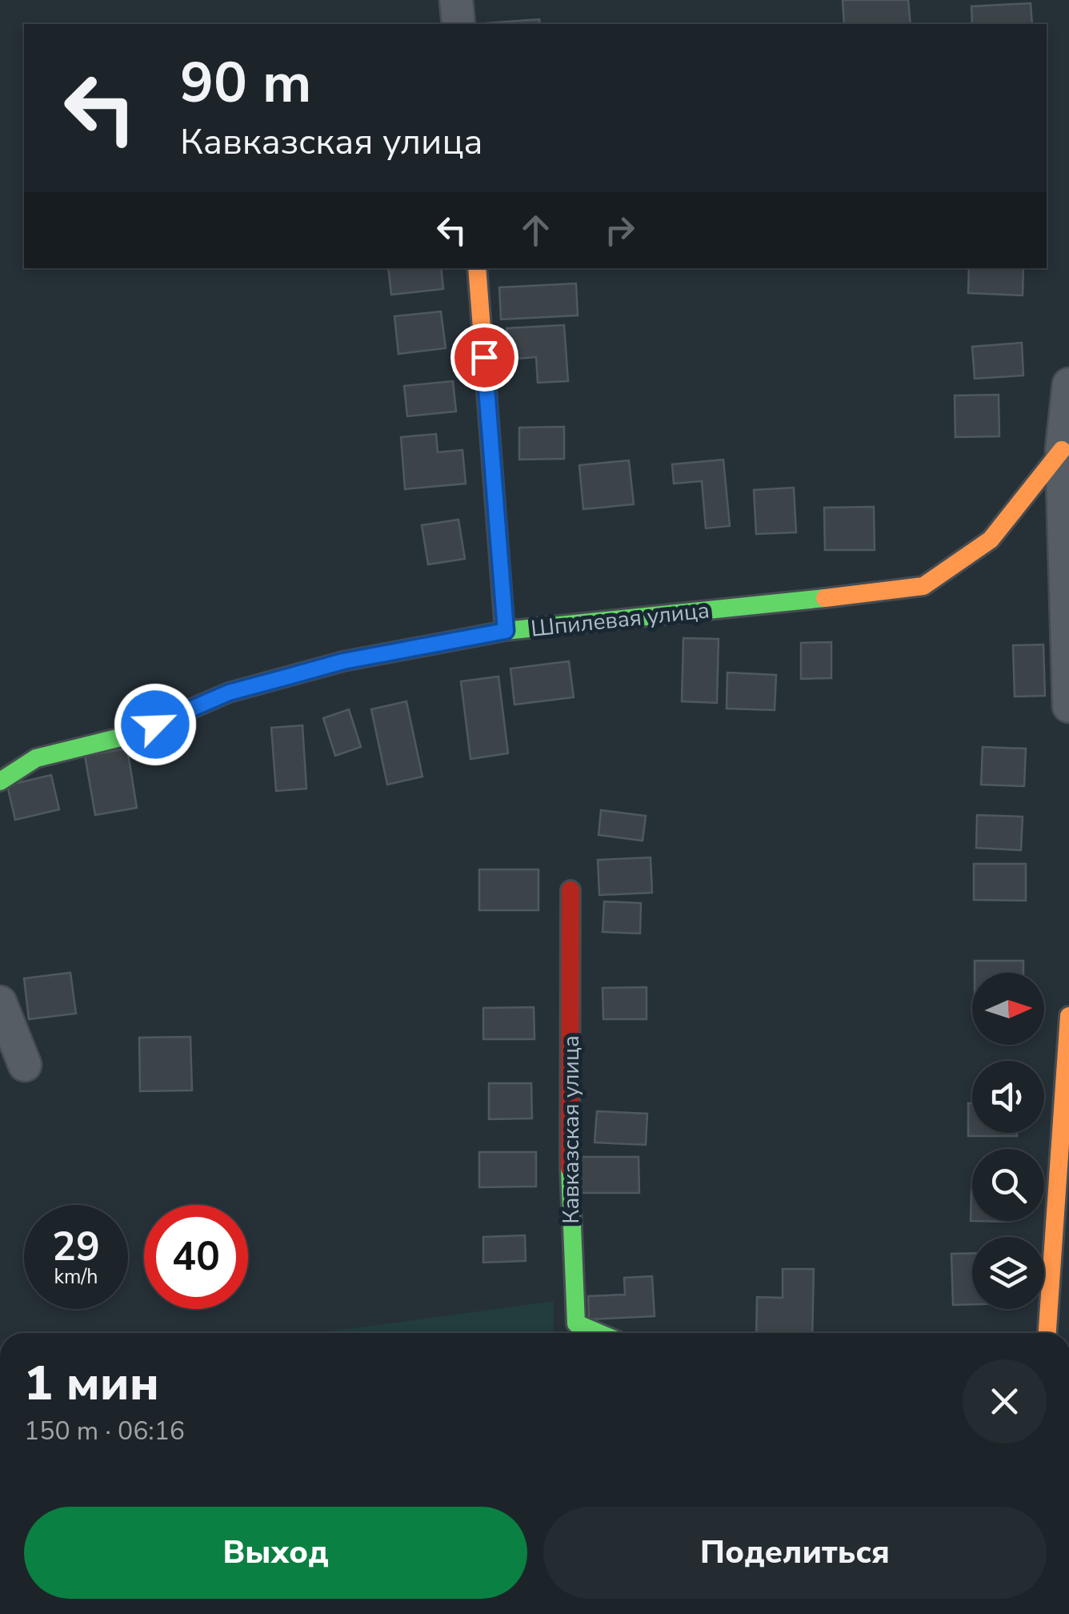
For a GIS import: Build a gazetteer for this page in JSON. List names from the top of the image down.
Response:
{
  "streets": {
    "street": ["Шпилевая улица", "Кавказская улица"]
  },
  "north": "right",
  "page": {
    "turn": ["90 m", "Кавказская улица"],
    "speed": "29 km/h",
    "limit": "40",
    "heading": ["1 мин", "150 m · 06:16"],
    "buttons": ["Выход", "Поделиться"]
  }
}
